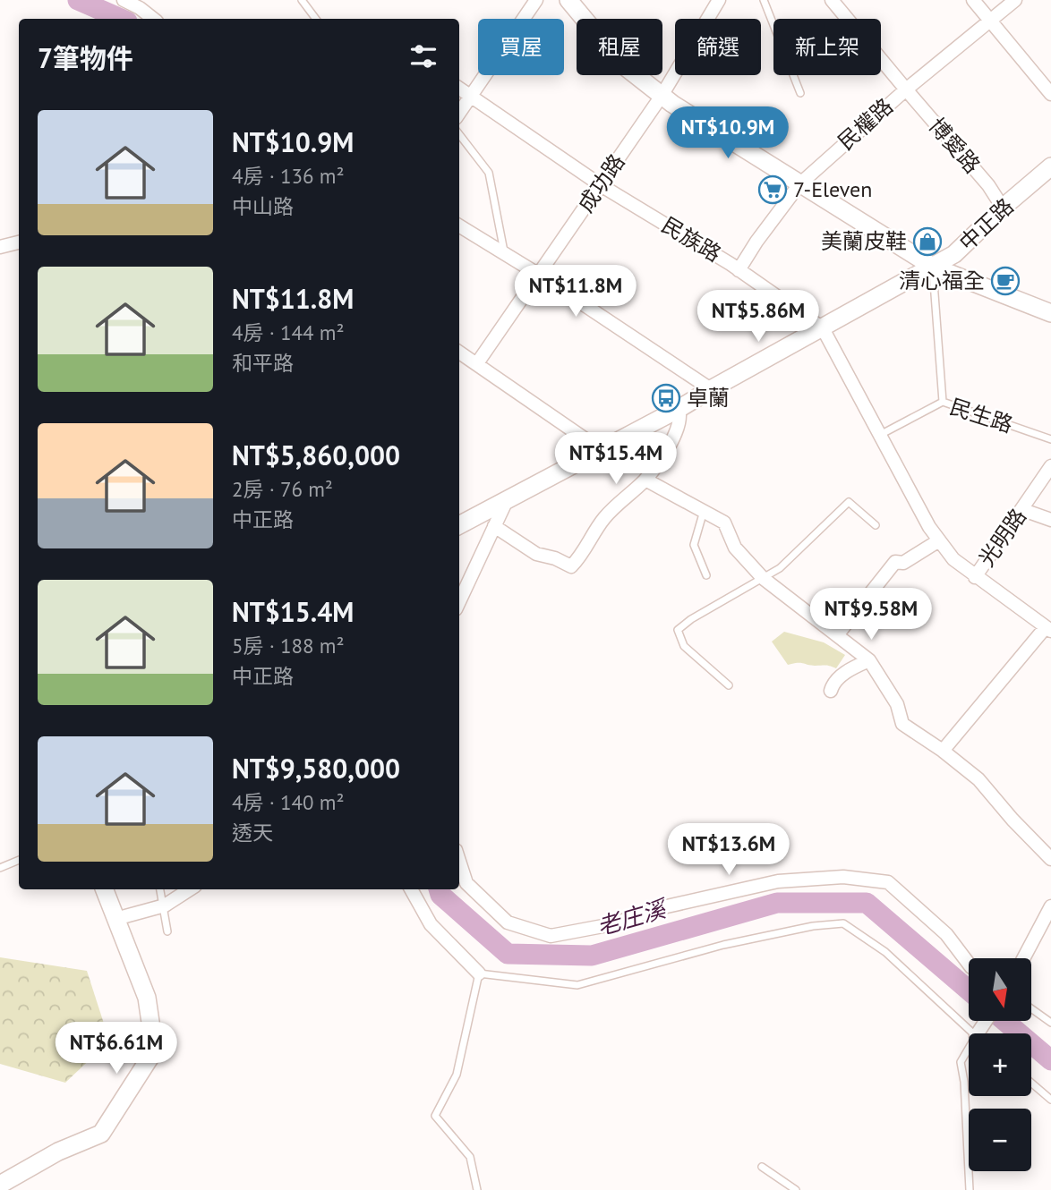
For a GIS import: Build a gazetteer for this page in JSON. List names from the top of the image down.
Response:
{
  "streets": {
    "street": [
      "民權路",
      "博愛路",
      "成功路",
      "中正路",
      "民族路",
      "光明路"
    ],
    "lane": ["民生路"]
  },
  "crossings": [
    ["民權路", "博愛路"],
    ["民權路", "民族路"],
    ["博愛路", "中正路"],
    ["成功路", "民族路"],
    ["中正路", "民族路"],
    ["民族路", "民生路"],
    ["民族路", "光明路"]
  ],
  "water": ["老庄溪"],
  "places": {
    "supermarket": ["7-Eleven"],
    "shop": ["美蘭皮鞋"],
    "cafe": ["清心福全"],
    "bus stop": ["卓蘭"]
  },
  "north": "bottom",
  "page": {
    "chip": [
      "買屋",
      "租屋",
      "篩選",
      "新上架"
    ],
    "heading": "7筆物件",
    "list": [
      {
        "name": "NT$10.9M",
        "note": "4房 · 136 m² · 中山路"
      },
      {
        "name": "NT$11.8M",
        "note": "4房 · 144 m² · 和平路"
      },
      {
        "name": "NT$5,860,000",
        "note": "2房 · 76 m² · 中正路"
      },
      {
        "name": "NT$15.4M",
        "note": "5房 · 188 m² · 中正路"
      },
      {
        "name": "NT$9,580,000",
        "note": "4房 · 140 m² · 透天"
      }
    ],
    "price": [
      "NT$10.9M",
      "NT$11.8M",
      "NT$5.86M",
      "NT$15.4M",
      "NT$9.58M",
      "NT$13.6M",
      "NT$6.61M"
    ],
    "map_buttons": ["+", "−"]
  }
}
